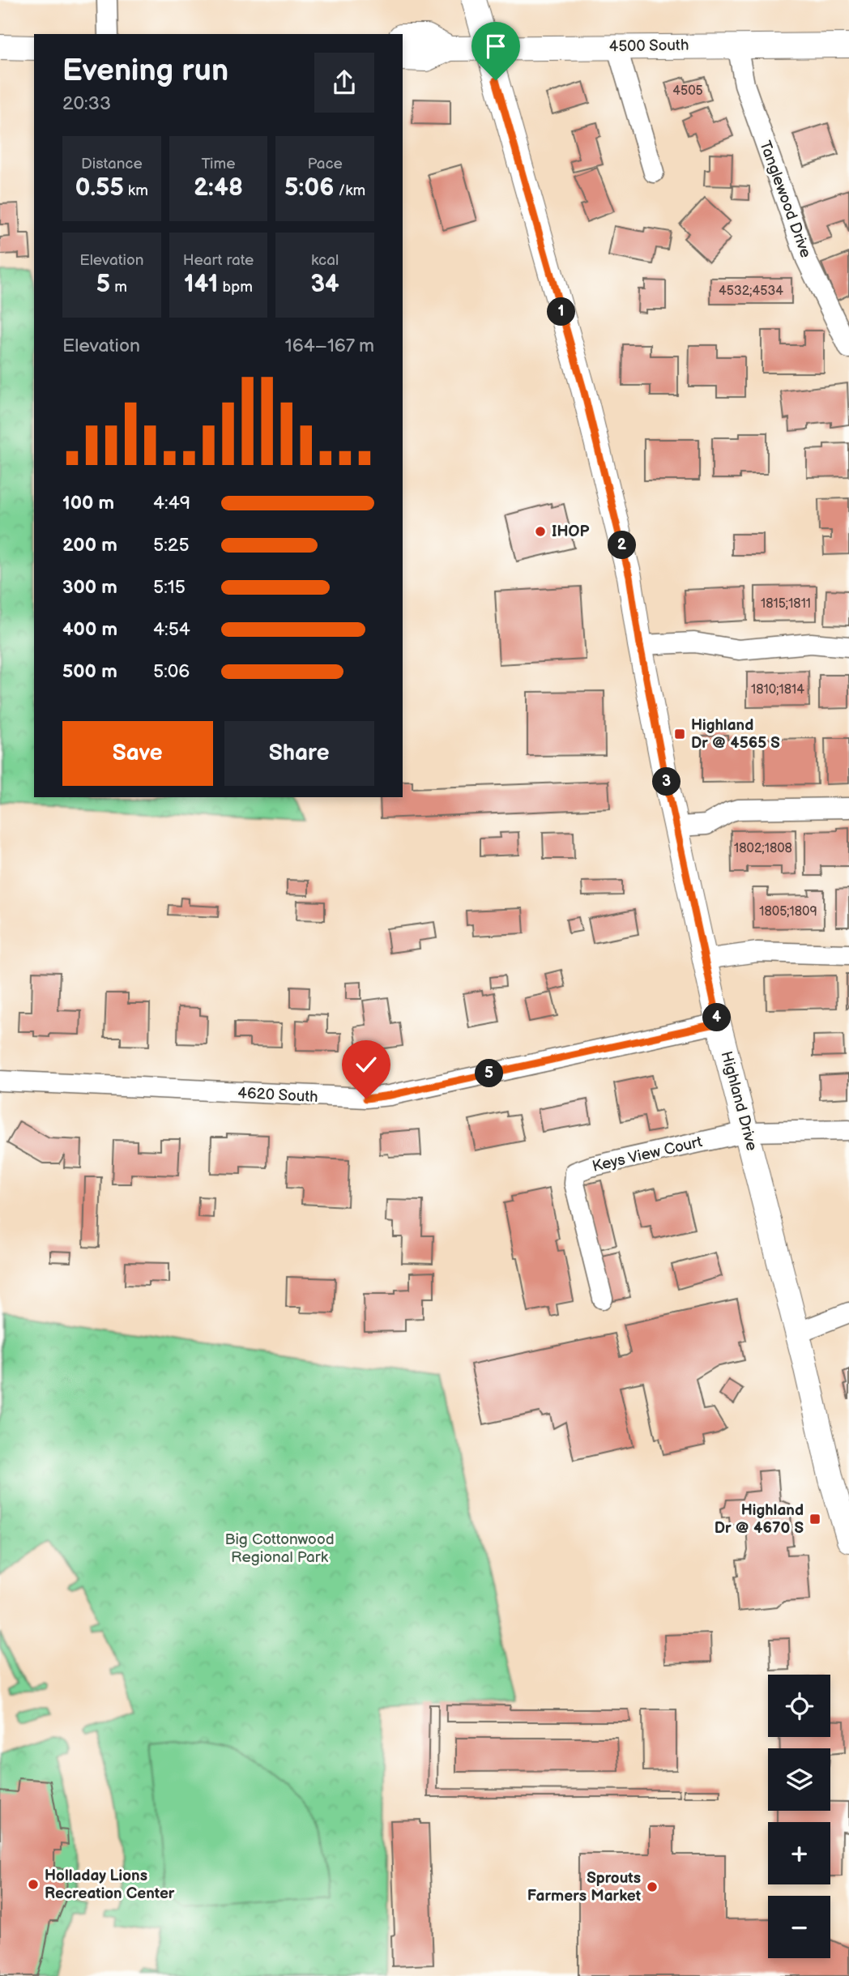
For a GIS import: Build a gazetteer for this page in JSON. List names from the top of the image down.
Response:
{
  "streets": {
    "main road": ["4500 South", "Highland Drive"],
    "street": ["Tanglewood Drive", "4620 South", "Keys View Court"]
  },
  "crossings": [
    ["4500 South", "Tanglewood Drive"],
    ["4500 South", "Highland Drive"],
    ["4620 South", "Highland Drive"],
    ["Highland Drive", "Keys View Court"]
  ],
  "parks": ["Big Cottonwood Regional Park"],
  "places": {
    "other": ["IHOP", "Holladay Lions Recreation Center", "Sprouts Farmers Market"],
    "transit": ["Highland Dr @ 4565 S", "Highland Dr @ 4670 S"]
  },
  "house_numbers": [
    "4505",
    "4532;4534",
    "1815;1811",
    "1810;1814",
    "1802;1808",
    "1805;1809"
  ],
  "page": {
    "heading": ["Evening run", "20:33"],
    "stats": [
      ["Distance", "0.55 km"],
      ["Time", "2:48"],
      ["Pace", "5:06 /km"],
      ["Elevation", "5 m"],
      ["Heart rate", "141 bpm"],
      ["kcal", "34"]
    ],
    "pins": [
      "1",
      "2",
      "3",
      "4",
      "5"
    ],
    "chart": ["Elevation", "164–167 m"],
    "list": [
      {
        "name": "100 m",
        "note": "4:49"
      },
      {
        "name": "200 m",
        "note": "5:25"
      },
      {
        "name": "300 m",
        "note": "5:15"
      },
      {
        "name": "400 m",
        "note": "4:54"
      },
      {
        "name": "500 m",
        "note": "5:06"
      }
    ],
    "buttons": ["Save", "Share"],
    "map_buttons": ["+", "−"]
  }
}
